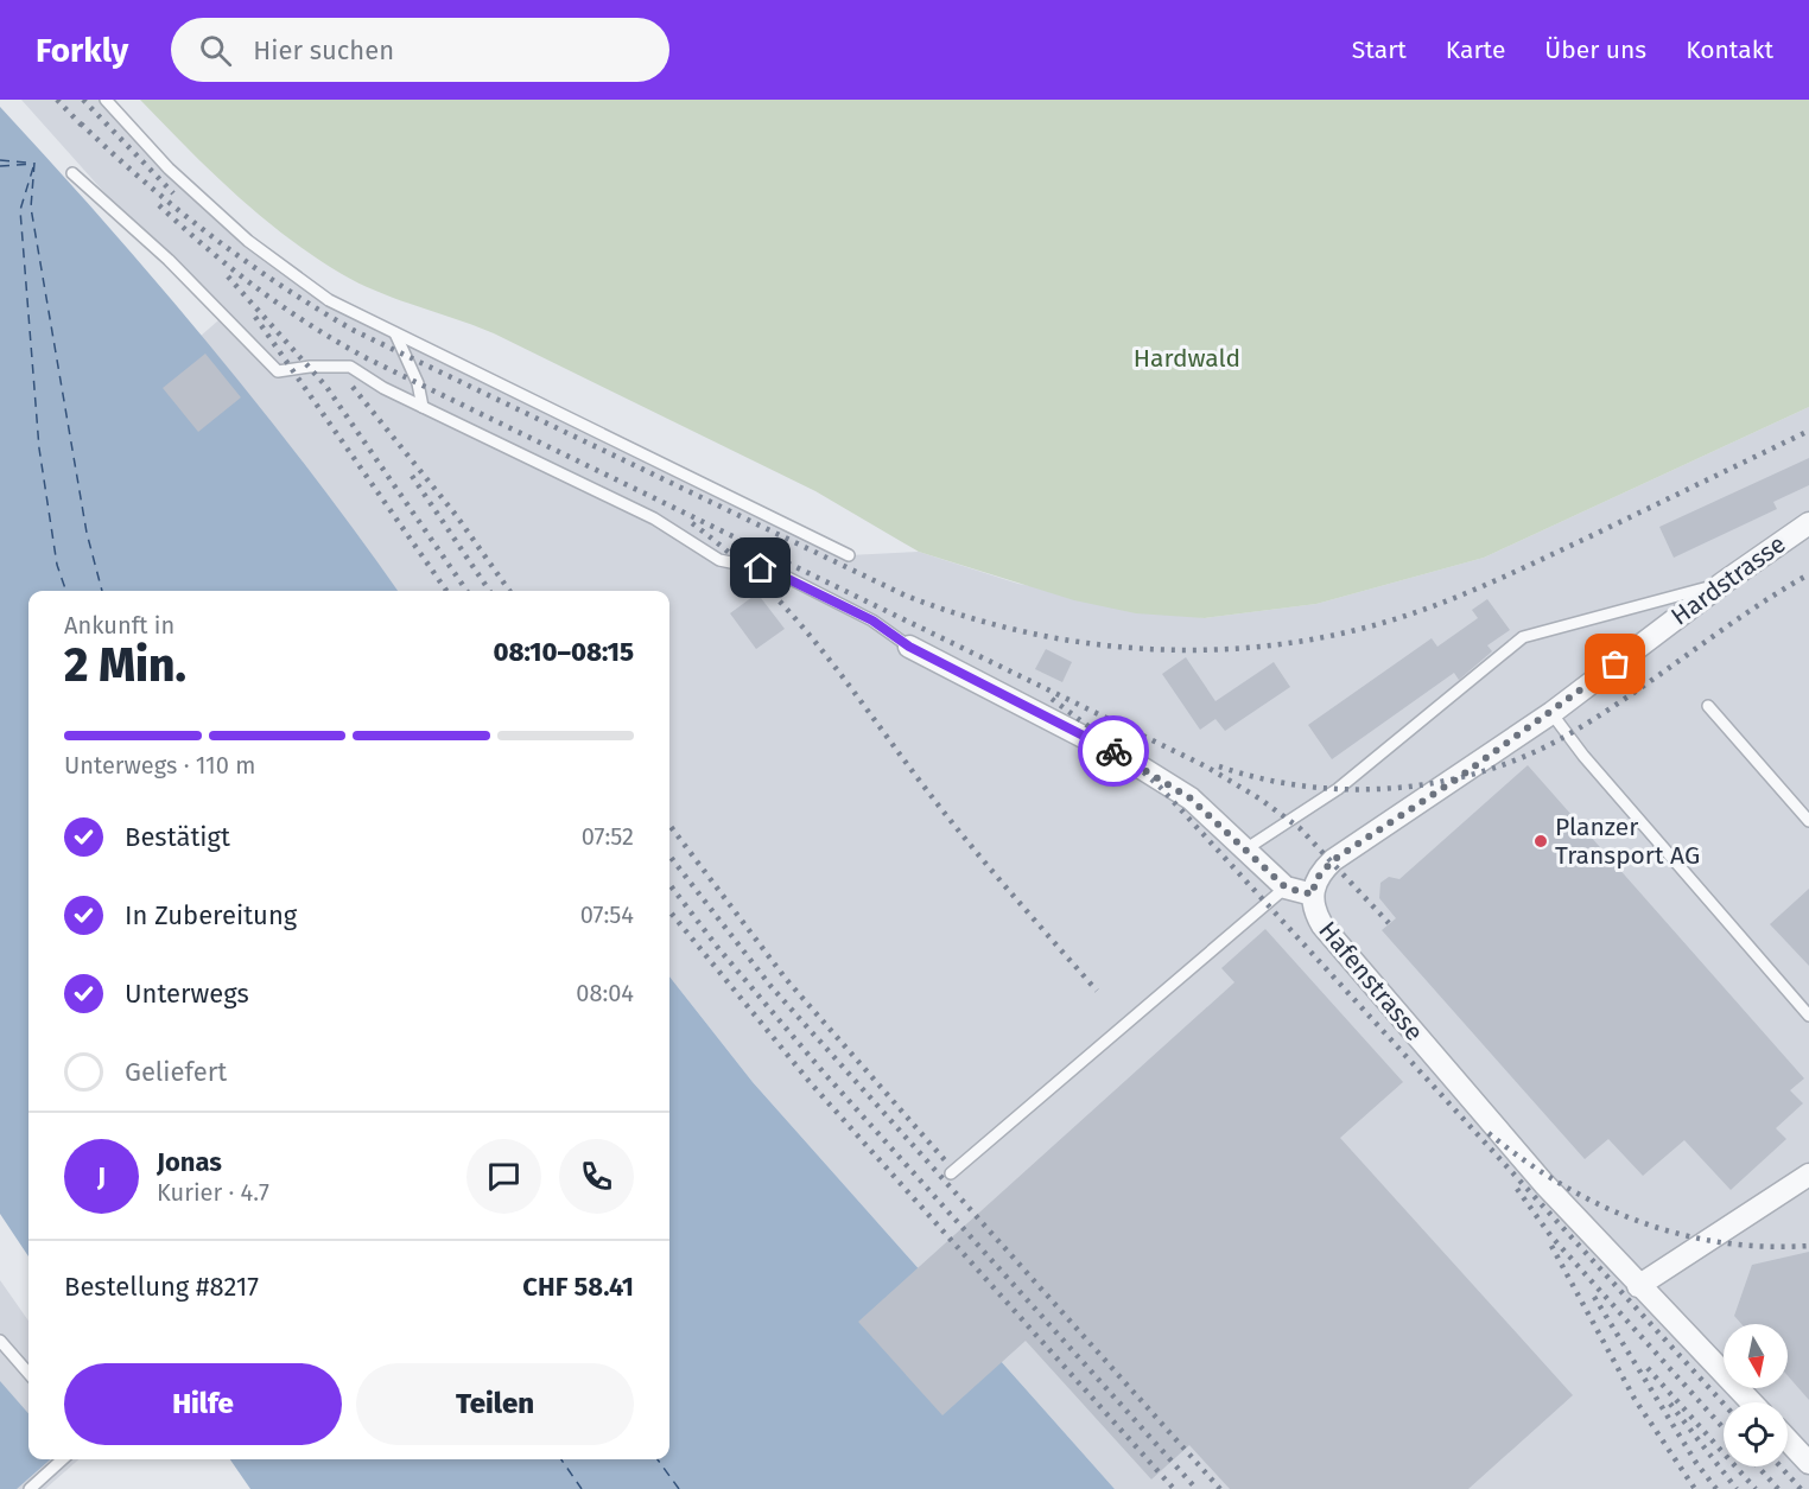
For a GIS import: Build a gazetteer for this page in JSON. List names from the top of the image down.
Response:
{
  "streets": {
    "street": ["Hardstrasse", "Hafenstrasse"]
  },
  "crossings": [
    ["Hardstrasse", "Hafenstrasse"]
  ],
  "parks": ["Hardwald"],
  "places": ["Planzer Transport AG"],
  "north": "bottom",
  "page": {
    "header": "Forkly",
    "search": "Hier suchen",
    "nav": [
      "Start",
      "Karte",
      "Über uns",
      "Kontakt"
    ],
    "heading": ["2 Min.", "Ankunft in", "08:10–08:15"],
    "panel": [
      "Jonas",
      "Kurier · 4.7",
      "Bestellung #8217",
      "CHF 58.41"
    ],
    "bar": "Unterwegs · 110 m",
    "list": [
      ["Bestätigt", "07:52"],
      ["In Zubereitung", "07:54"],
      ["Unterwegs", "08:04"],
      "Geliefert"
    ],
    "round": "J",
    "buttons": ["Hilfe", "Teilen"]
  }
}
